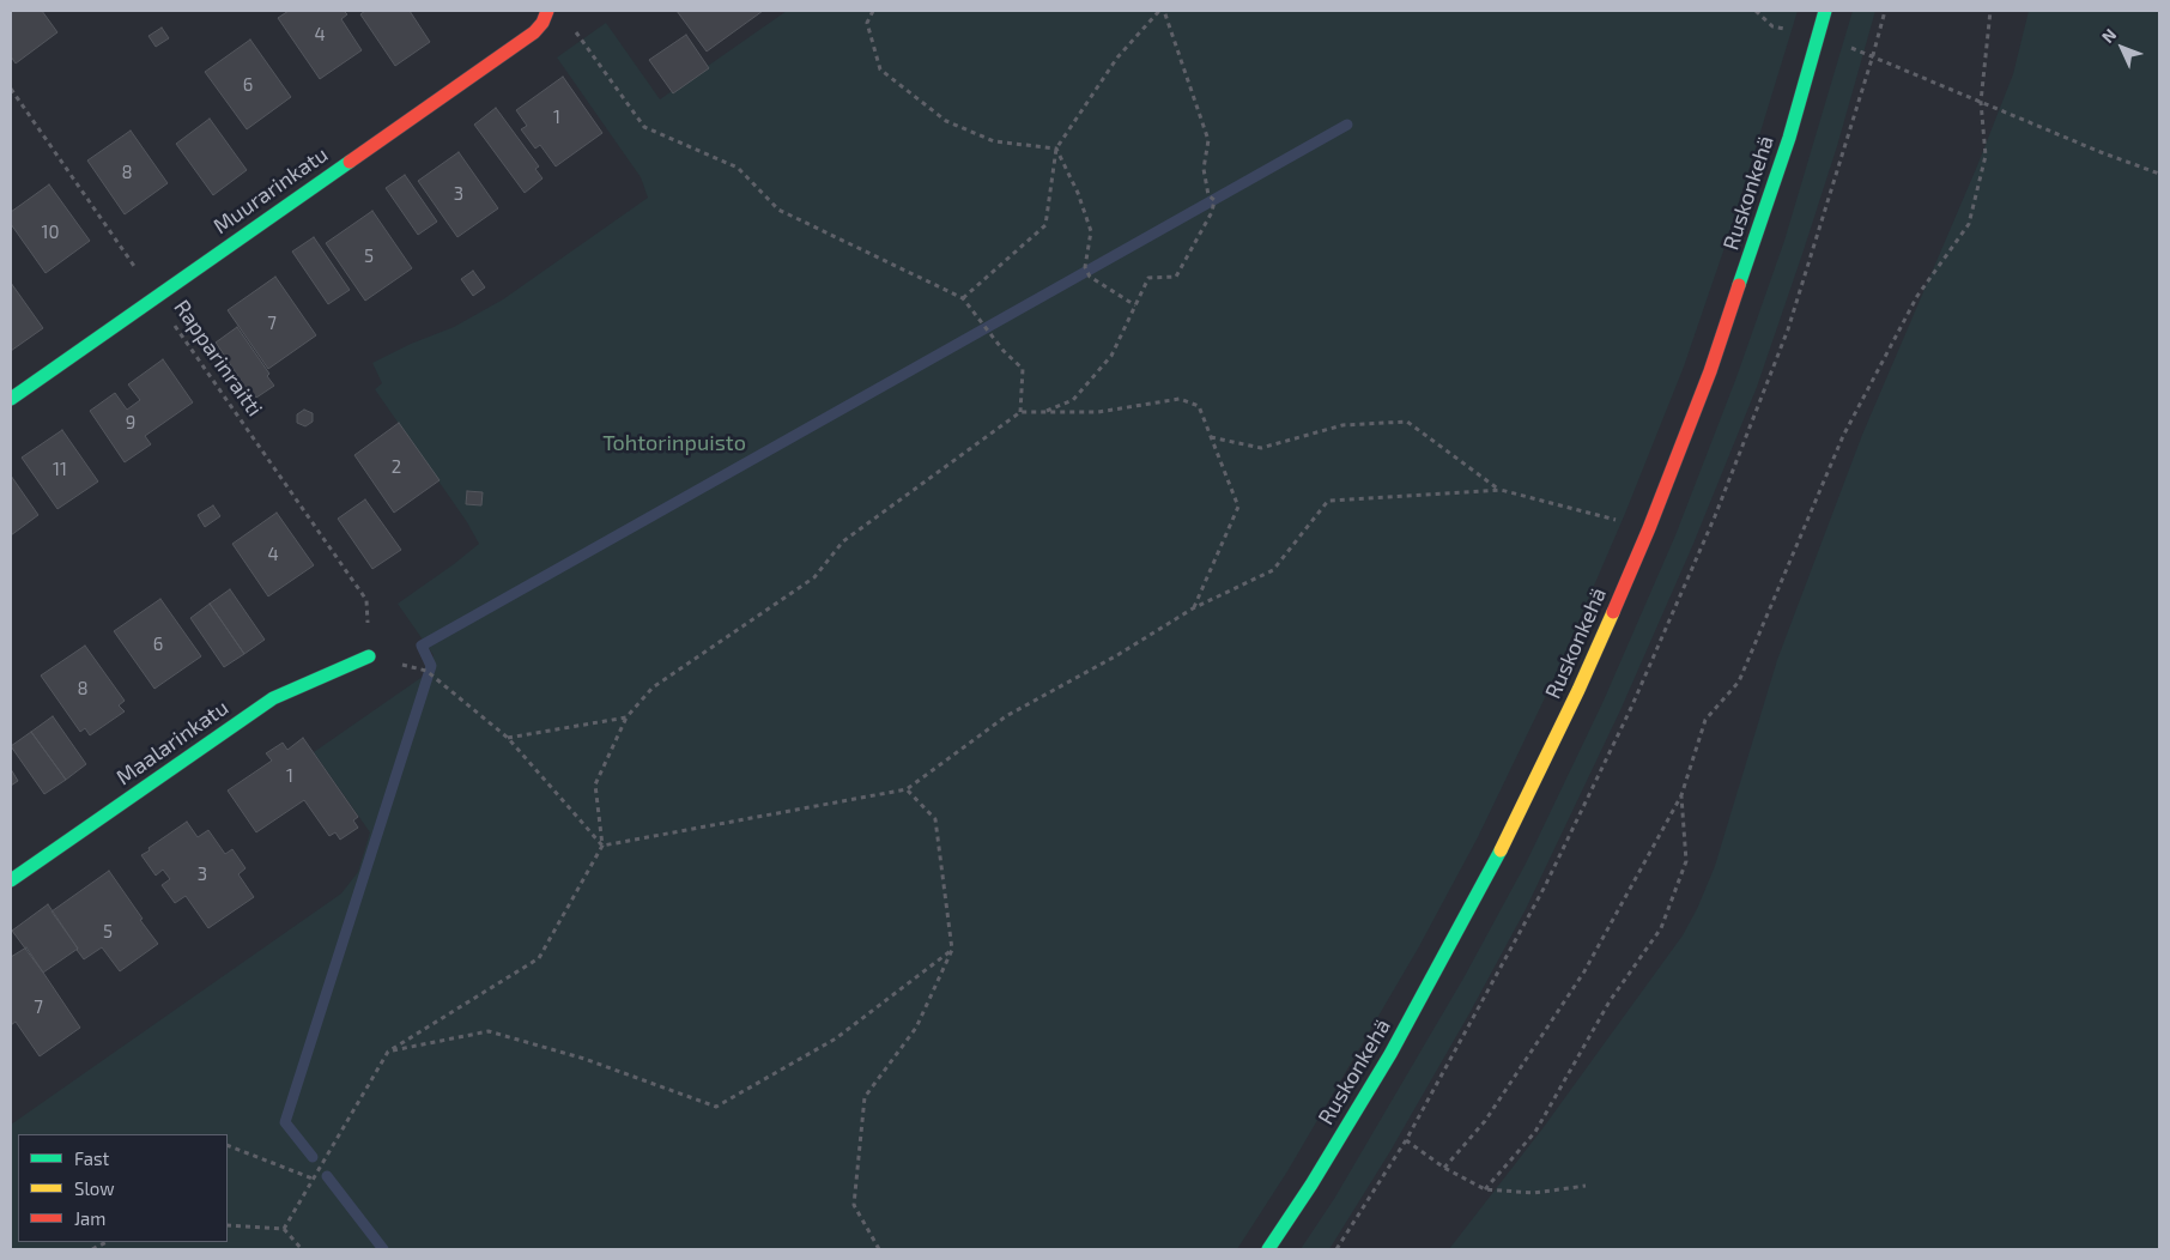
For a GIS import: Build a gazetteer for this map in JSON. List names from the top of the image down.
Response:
{
  "streets": {
    "main road": ["Muurarinkatu", "Ruskonkehä", "Maalarinkatu"],
    "path": ["Rapparinraitti"]
  },
  "crossings": [
    ["Muurarinkatu", "Rapparinraitti"],
    ["Rapparinraitti", "Maalarinkatu"]
  ],
  "parks": ["Tohtorinpuisto"],
  "house_numbers": [
    "4",
    "6",
    "1",
    "8",
    "3",
    "10",
    "5",
    "7",
    "9",
    "2",
    "11",
    "4",
    "6",
    "8",
    "1",
    "3",
    "5",
    "7"
  ],
  "legend": ["Fast", "Slow", "Jam"],
  "north": "top left"
}
